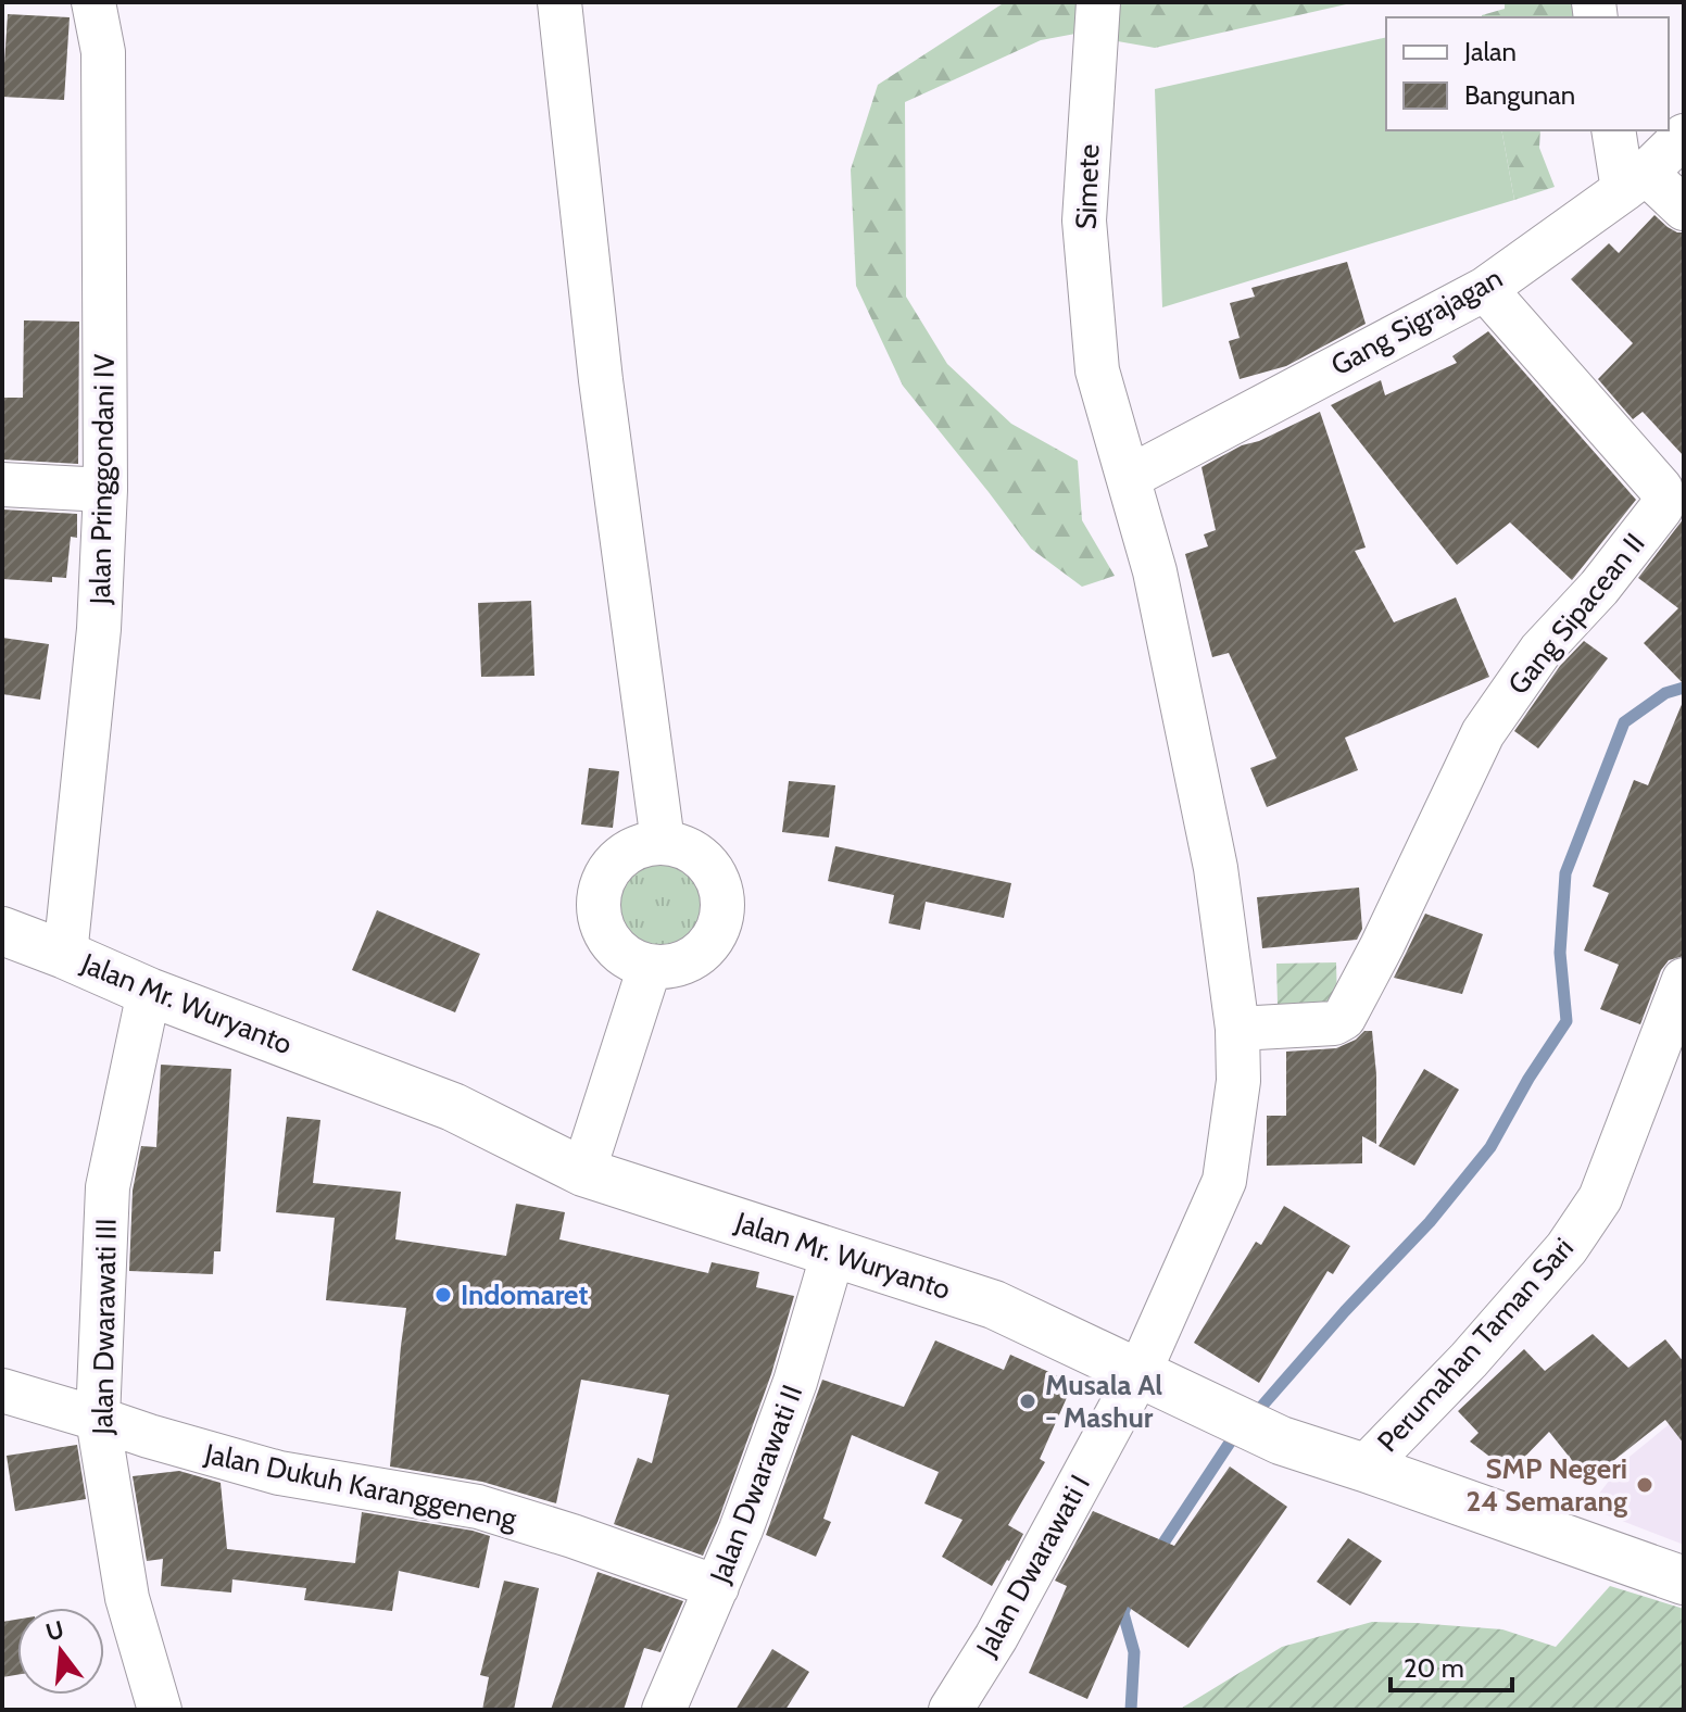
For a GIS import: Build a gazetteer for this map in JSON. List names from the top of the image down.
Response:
{
  "streets": {
    "main road": ["Jalan Mr. Wuryanto"],
    "street": [
      "Simete",
      "Gang Sigrajagan",
      "Jalan Pringgondani IV",
      "Gang Sipacean II",
      "Jalan Dwarawati III",
      "Perumahan Taman Sari",
      "Jalan Dwarawati II",
      "Jalan Dukuh Karanggeneng",
      "Jalan Dwarawati I"
    ]
  },
  "crossings": [
    ["Simete", "Gang Sigrajagan"],
    ["Simete", "Gang Sipacean II"],
    ["Simete", "Jalan Dwarawati I"],
    ["Gang Sigrajagan", "Gang Sipacean II"],
    ["Jalan Pringgondani IV", "Jalan Mr. Wuryanto"],
    ["Gang Sipacean II", "Jalan Dwarawati I"],
    ["Jalan Mr. Wuryanto", "Jalan Dwarawati III"],
    ["Jalan Mr. Wuryanto", "Perumahan Taman Sari"],
    ["Jalan Mr. Wuryanto", "Jalan Dwarawati II"],
    ["Jalan Mr. Wuryanto", "Jalan Dwarawati I"],
    ["Jalan Dwarawati III", "Jalan Dukuh Karanggeneng"],
    ["Jalan Dwarawati II", "Jalan Dukuh Karanggeneng"]
  ],
  "places": ["Indomaret", "Musala Al - Mashur", "SMP Negeri 24 Semarang"],
  "legend": ["Jalan", "Bangunan"],
  "scale_bar": "20 m",
  "north": "top"
}
